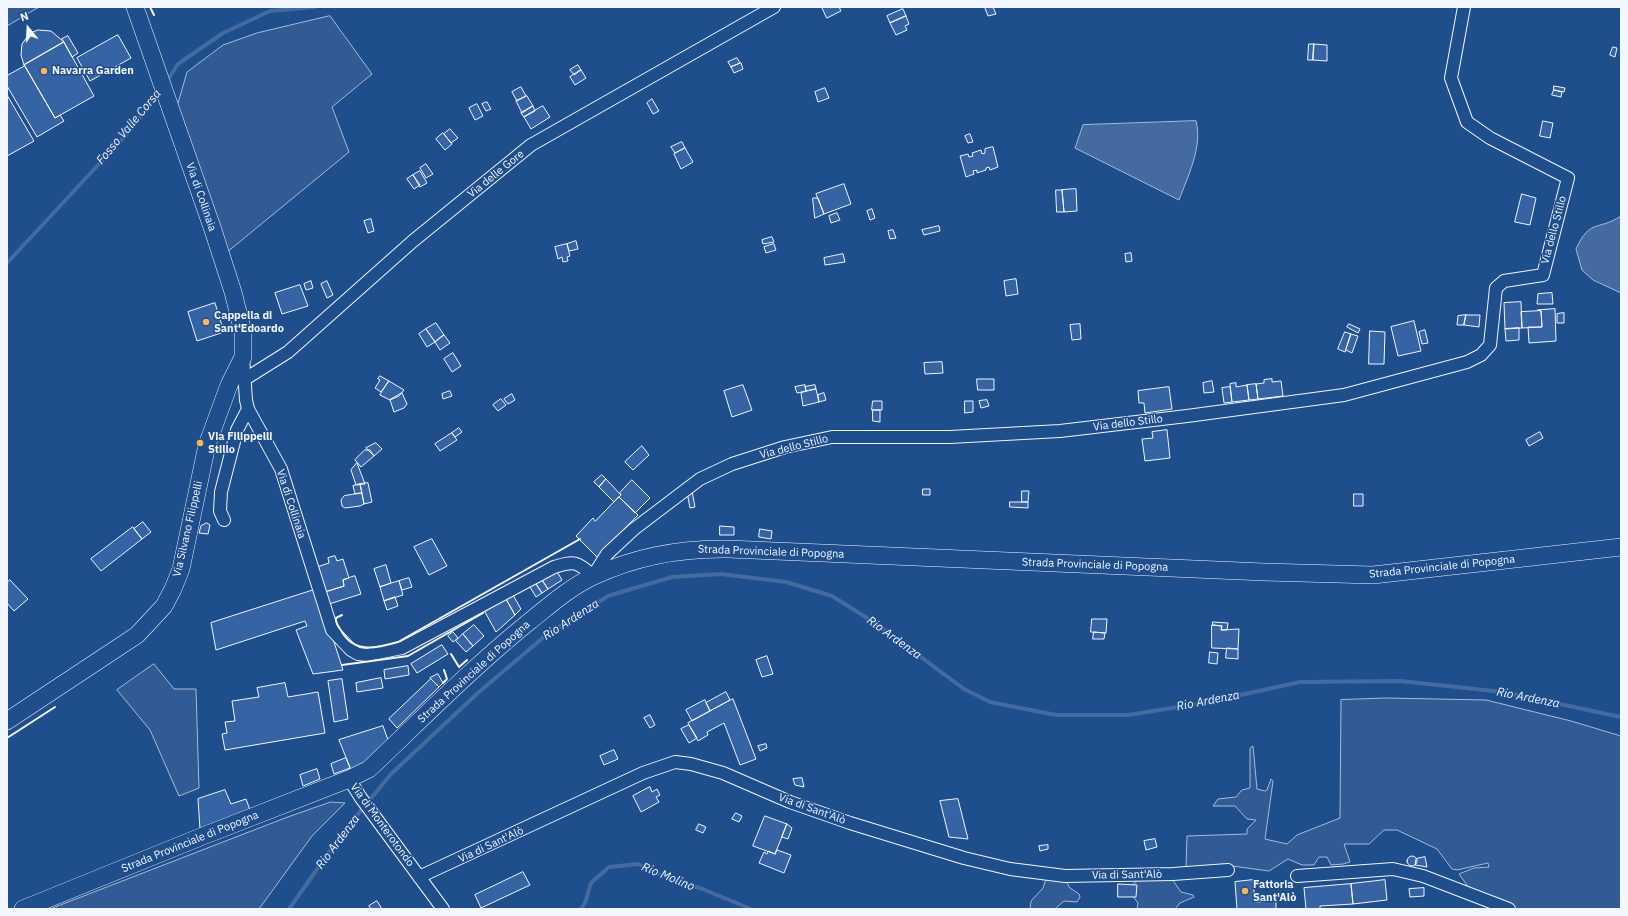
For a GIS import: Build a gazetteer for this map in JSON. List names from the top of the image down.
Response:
{
  "streets": {
    "main road": ["Via di Collinaia", "Via Silvano Filippelli", "Strada Provinciale di Popogna"],
    "street": [
      "Via delle Gore",
      "Via dello Stillo",
      "Via di Sant'Alò",
      "Via di Monterotondo"
    ]
  },
  "crossings": [
    ["Via delle Gore", "Via di Collinaia"],
    ["Via di Collinaia", "Via dello Stillo"],
    ["Via di Collinaia", "Via Silvano Filippelli"],
    ["Via di Collinaia", "Strada Provinciale di Popogna"],
    ["Via dello Stillo", "Strada Provinciale di Popogna"],
    ["Strada Provinciale di Popogna", "Via di Monterotondo"],
    ["Via di Sant'Alò", "Via di Monterotondo"]
  ],
  "water": ["Fosso Valle Corsa", "Rio Ardenza", "Rio Molino"],
  "places": [
    "Navarra Garden",
    "Cappella di Sant'Edoardo",
    "Via Filippelli Stillo",
    "Fattoria Sant'Alò"
  ],
  "north": "top"
}
